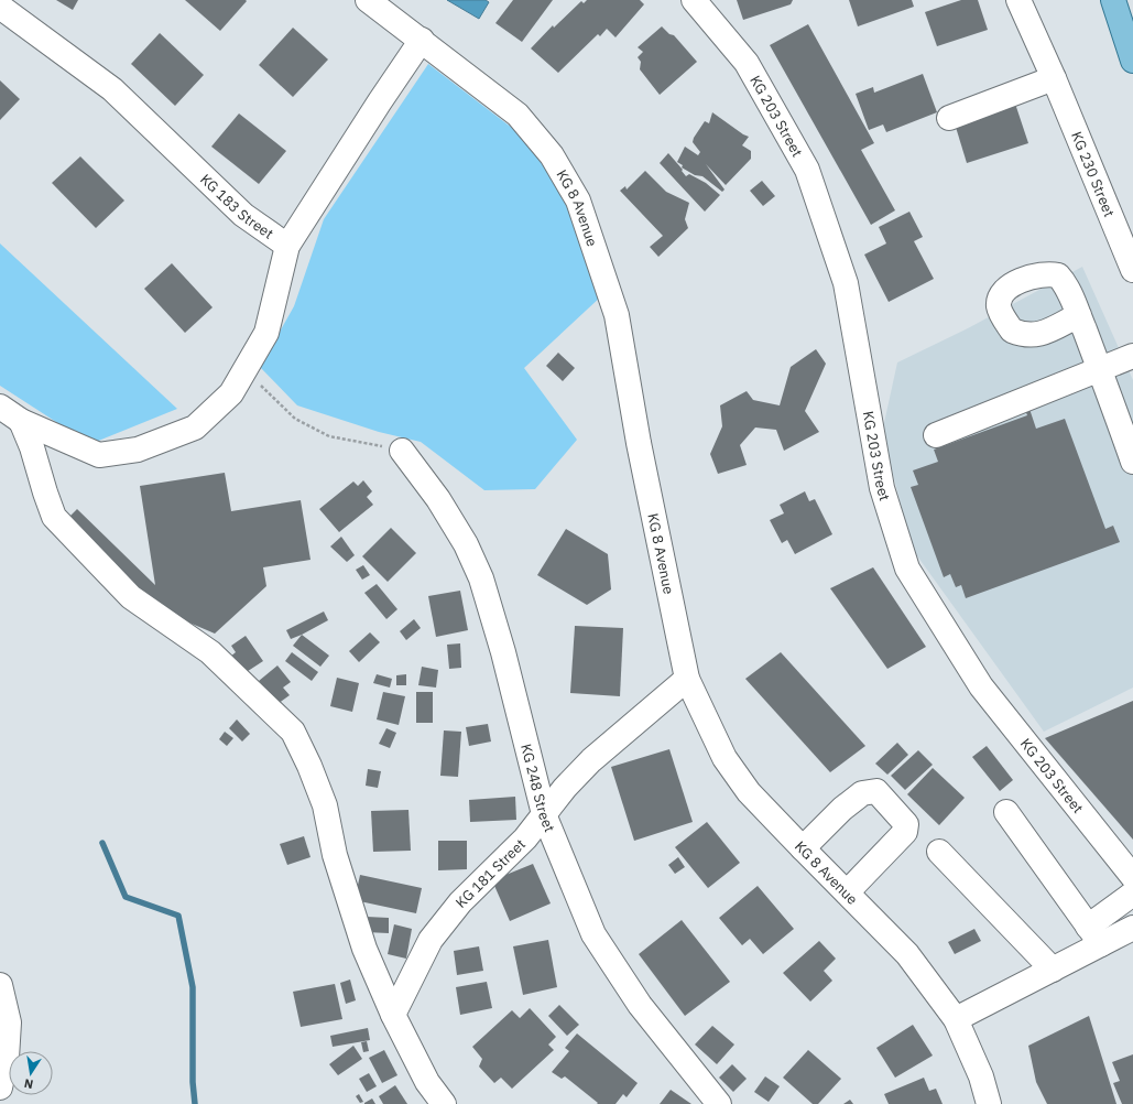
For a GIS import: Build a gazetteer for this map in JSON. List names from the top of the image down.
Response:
{
  "streets": {
    "street": [
      "KG 203 Street",
      "KG 230 Street",
      "KG 183 Street",
      "KG 8 Avenue",
      "KG 248 Street",
      "KG 181 Street"
    ]
  },
  "crossings": [
    ["KG 183 Street", "KG 8 Avenue"],
    ["KG 8 Avenue", "KG 181 Street"],
    ["KG 248 Street", "KG 181 Street"]
  ],
  "north": "bottom"
}
